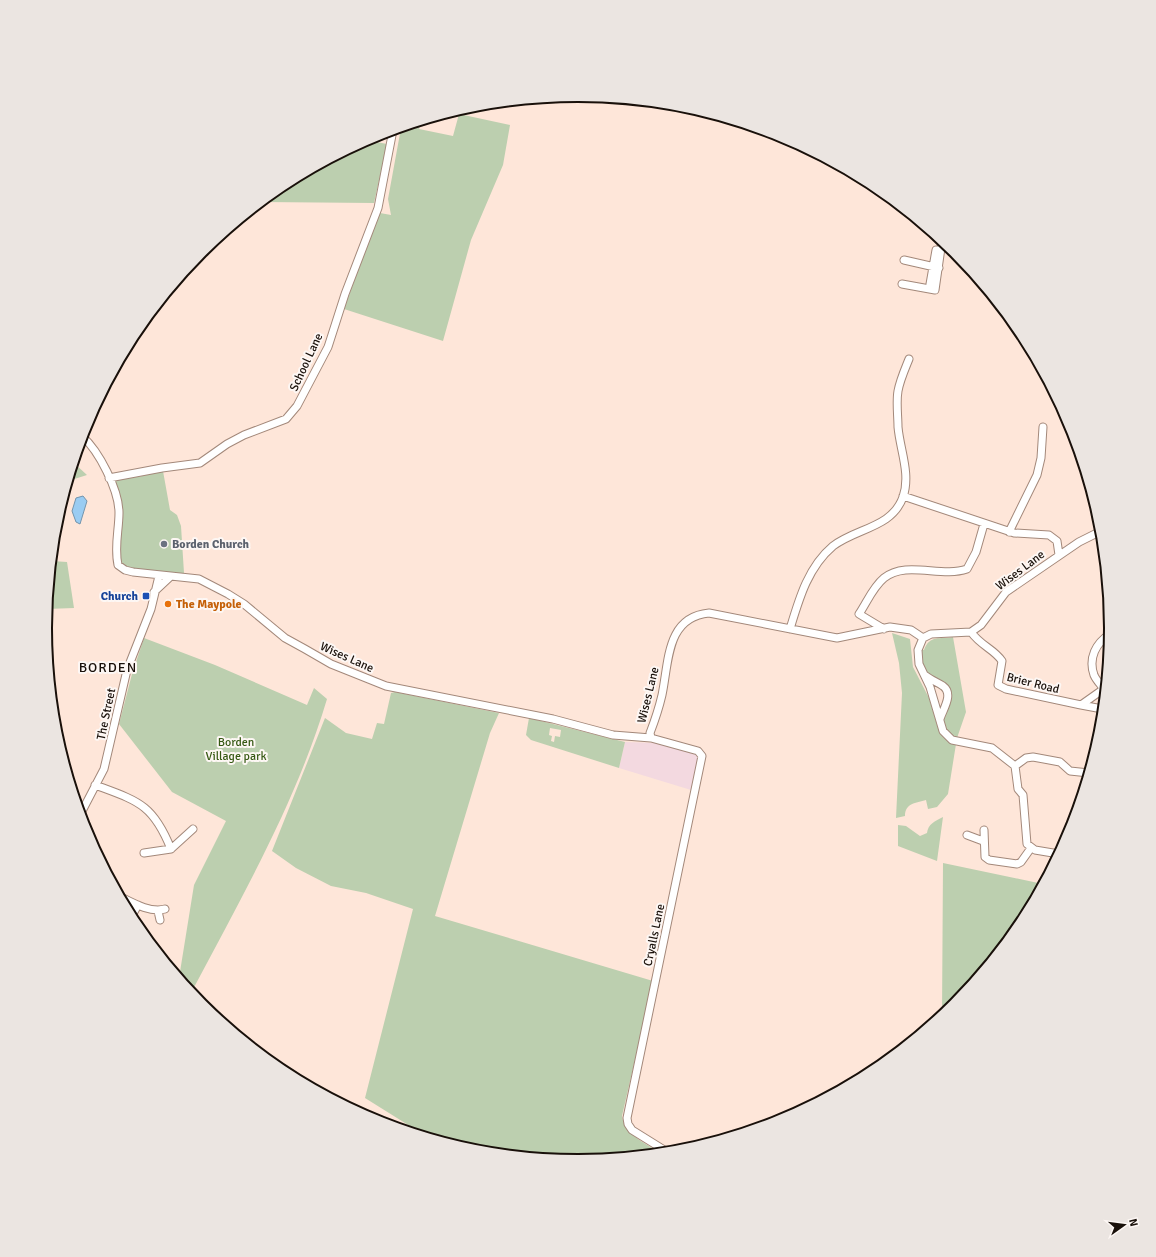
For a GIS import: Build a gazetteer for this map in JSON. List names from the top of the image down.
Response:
{
  "streets": {
    "street": [
      "School Lane",
      "Wises Lane",
      "Brier Road",
      "The Street",
      "Cryalls Lane"
    ]
  },
  "crossings": [
    ["School Lane", "Wises Lane"],
    ["Wises Lane", "Brier Road"],
    ["Wises Lane", "The Street"],
    ["Wises Lane", "Cryalls Lane"]
  ],
  "districts": ["BORDEN"],
  "parks": ["Borden Village park"],
  "places": {
    "other": ["Borden Church", "The Maypole"],
    "transit": ["Church"]
  },
  "north": "right"
}
